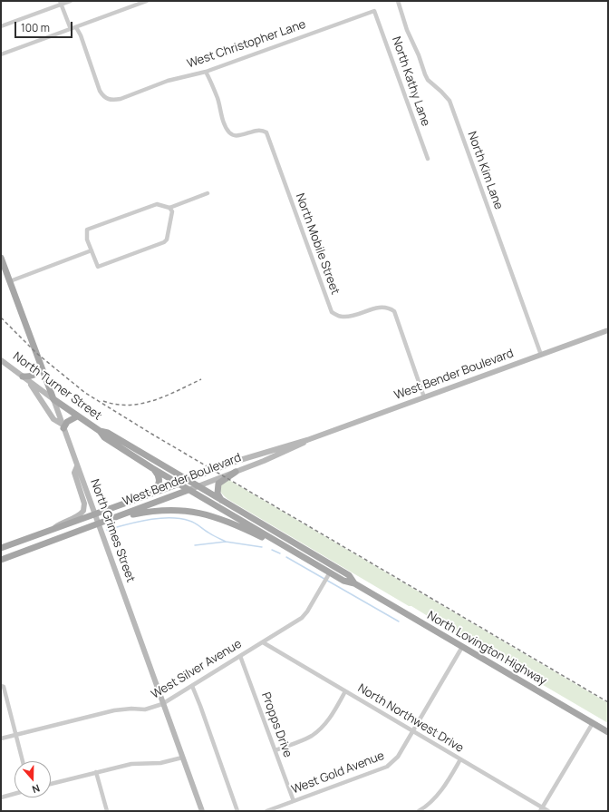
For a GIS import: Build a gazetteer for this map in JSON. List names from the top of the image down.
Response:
{
  "streets": {
    "main road": [
      "West Bender Boulevard",
      "North Turner Street",
      "North Grimes Street",
      "North Lovington Highway"
    ],
    "street": [
      "West Christopher Lane",
      "North Kathy Lane",
      "North Kim Lane",
      "North Mobile Street",
      "West Silver Avenue",
      "North Northwest Drive",
      "Propps Drive",
      "West Gold Avenue"
    ]
  },
  "crossings": [
    ["West Christopher Lane", "North Kathy Lane"],
    ["West Christopher Lane", "North Mobile Street"],
    ["North Kim Lane", "West Bender Boulevard"],
    ["North Mobile Street", "West Bender Boulevard"],
    ["West Bender Boulevard", "North Turner Street"],
    ["West Bender Boulevard", "North Grimes Street"],
    ["West Bender Boulevard", "North Lovington Highway"],
    ["North Turner Street", "North Grimes Street"],
    ["North Turner Street", "North Lovington Highway"],
    ["North Grimes Street", "West Silver Avenue"],
    ["North Lovington Highway", "West Silver Avenue"],
    ["North Lovington Highway", "West Gold Avenue"],
    ["West Silver Avenue", "North Northwest Drive"],
    ["West Silver Avenue", "Propps Drive"],
    ["North Northwest Drive", "West Gold Avenue"],
    ["Propps Drive", "West Gold Avenue"]
  ],
  "scale_bar": "100 m",
  "north": "bottom"
}
